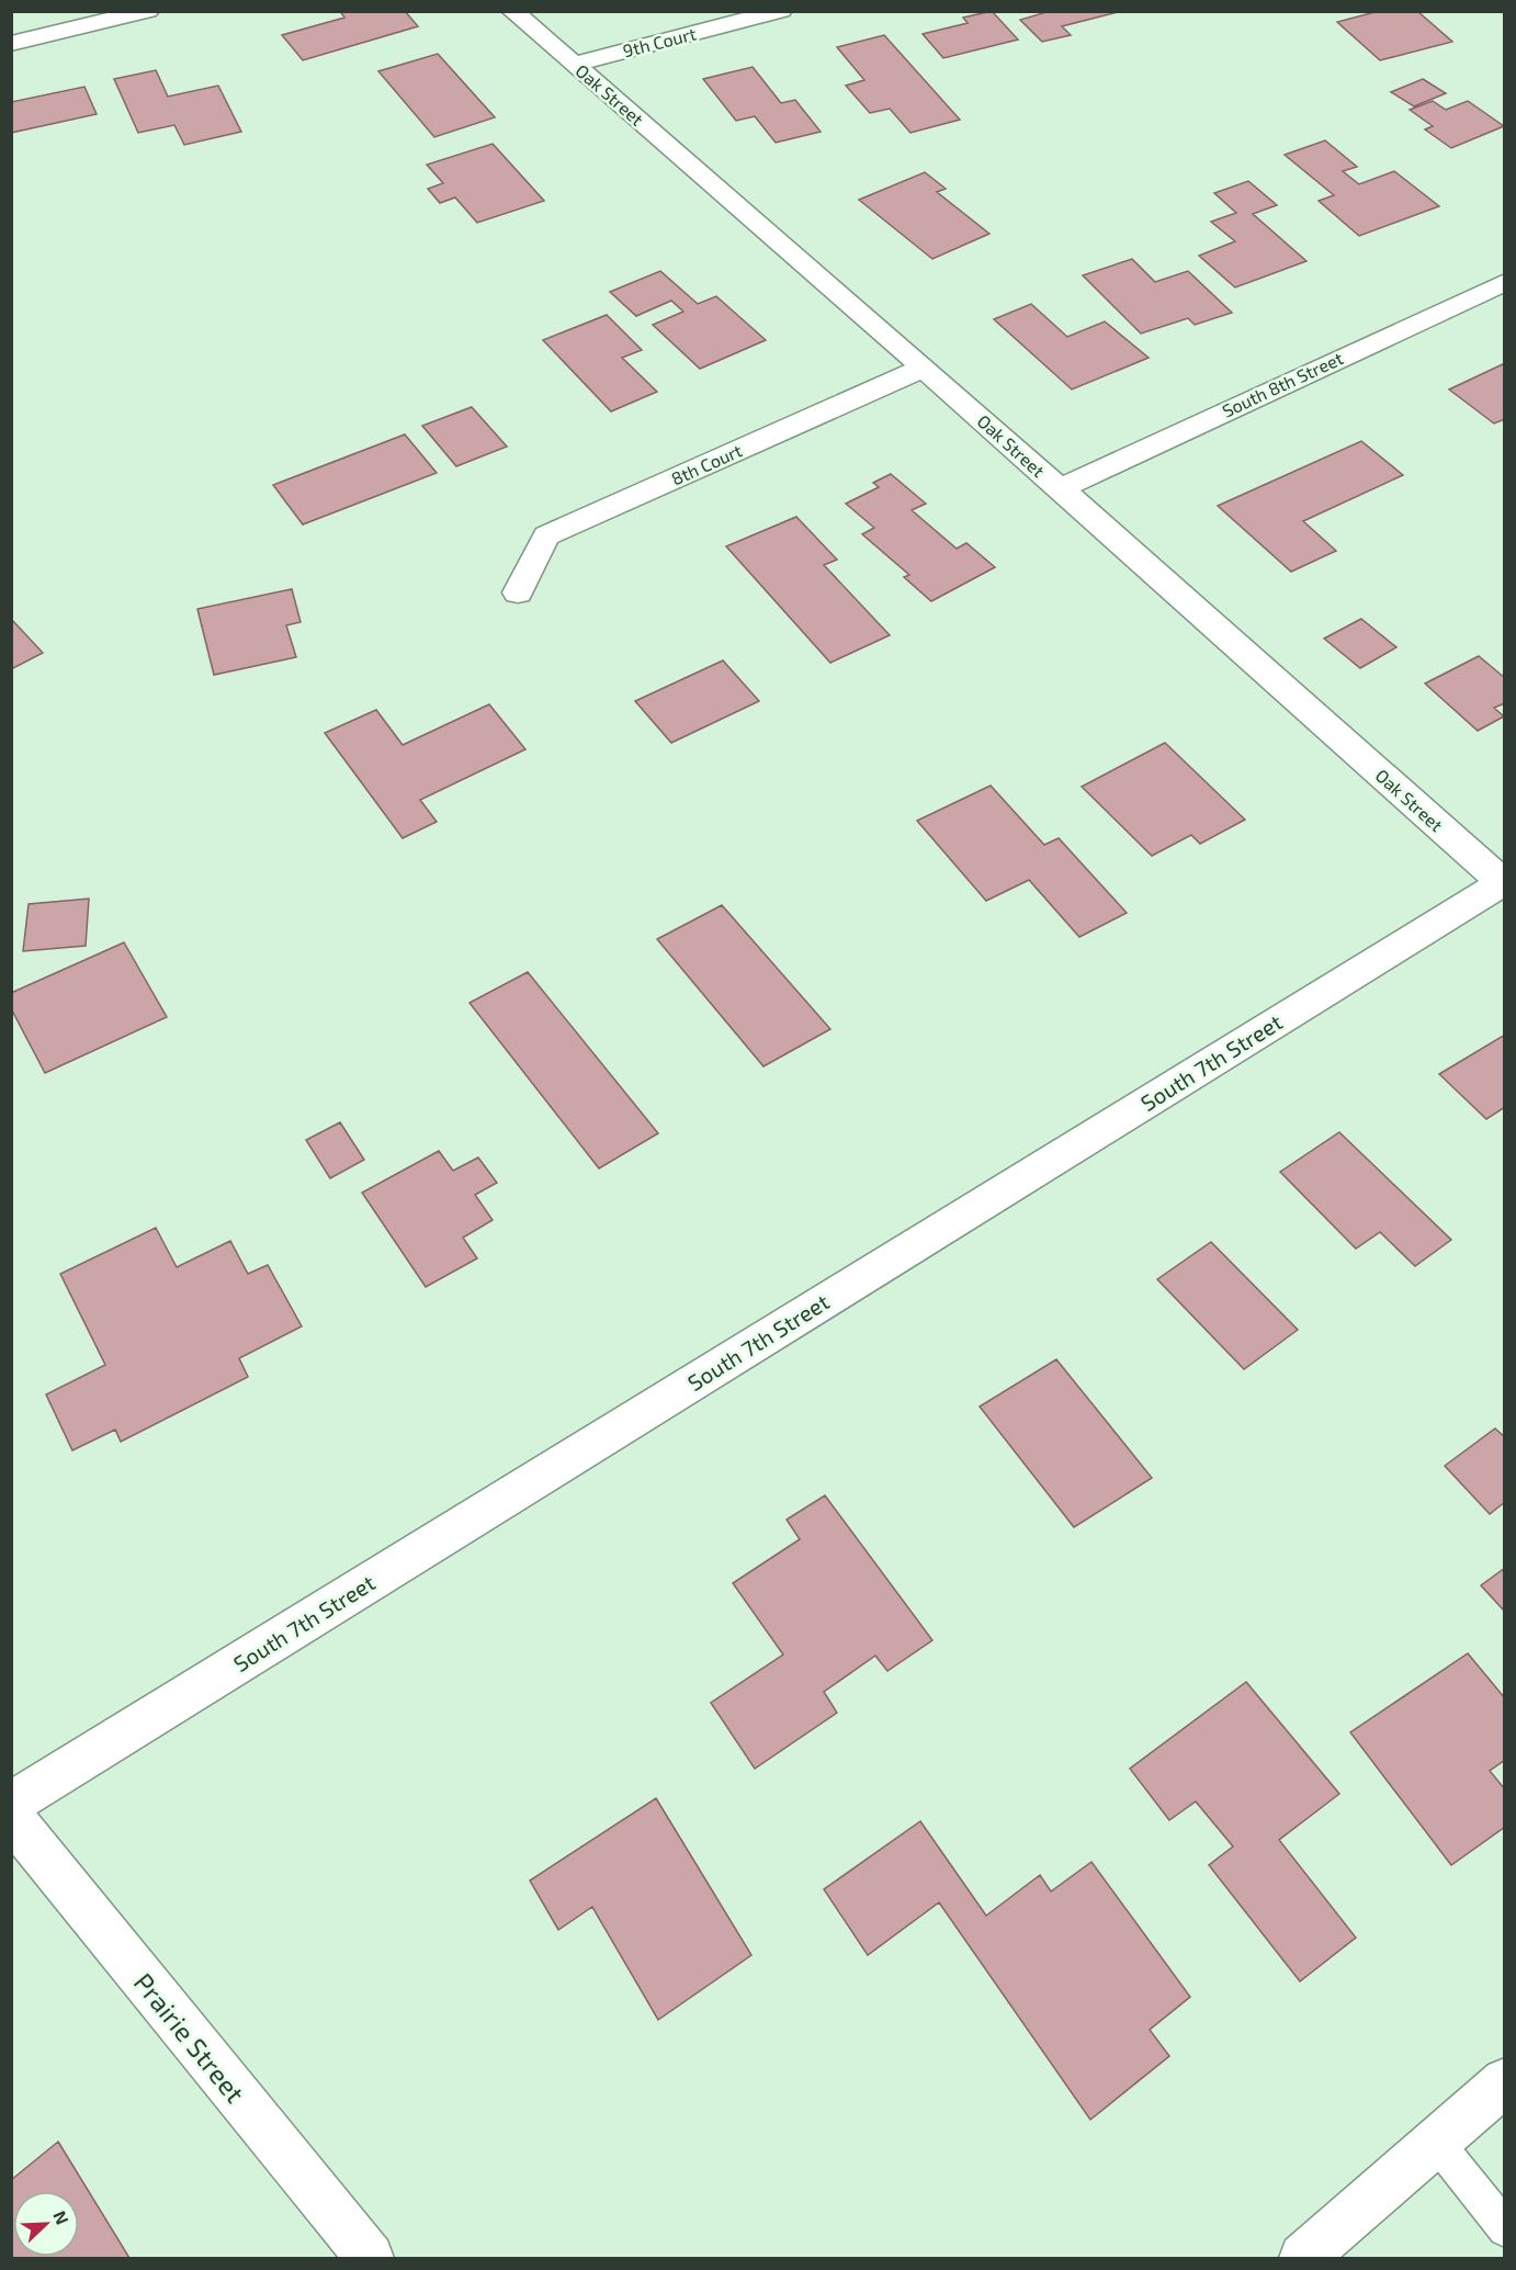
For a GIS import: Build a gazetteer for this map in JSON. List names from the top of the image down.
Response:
{
  "streets": {
    "street": [
      "9th Court",
      "Oak Street",
      "South 8th Street",
      "8th Court",
      "South 7th Street",
      "Prairie Street"
    ]
  },
  "crossings": [
    ["9th Court", "Oak Street"],
    ["Oak Street", "South 8th Street"],
    ["Oak Street", "8th Court"],
    ["Oak Street", "South 7th Street"]
  ],
  "north": "top right"
}
